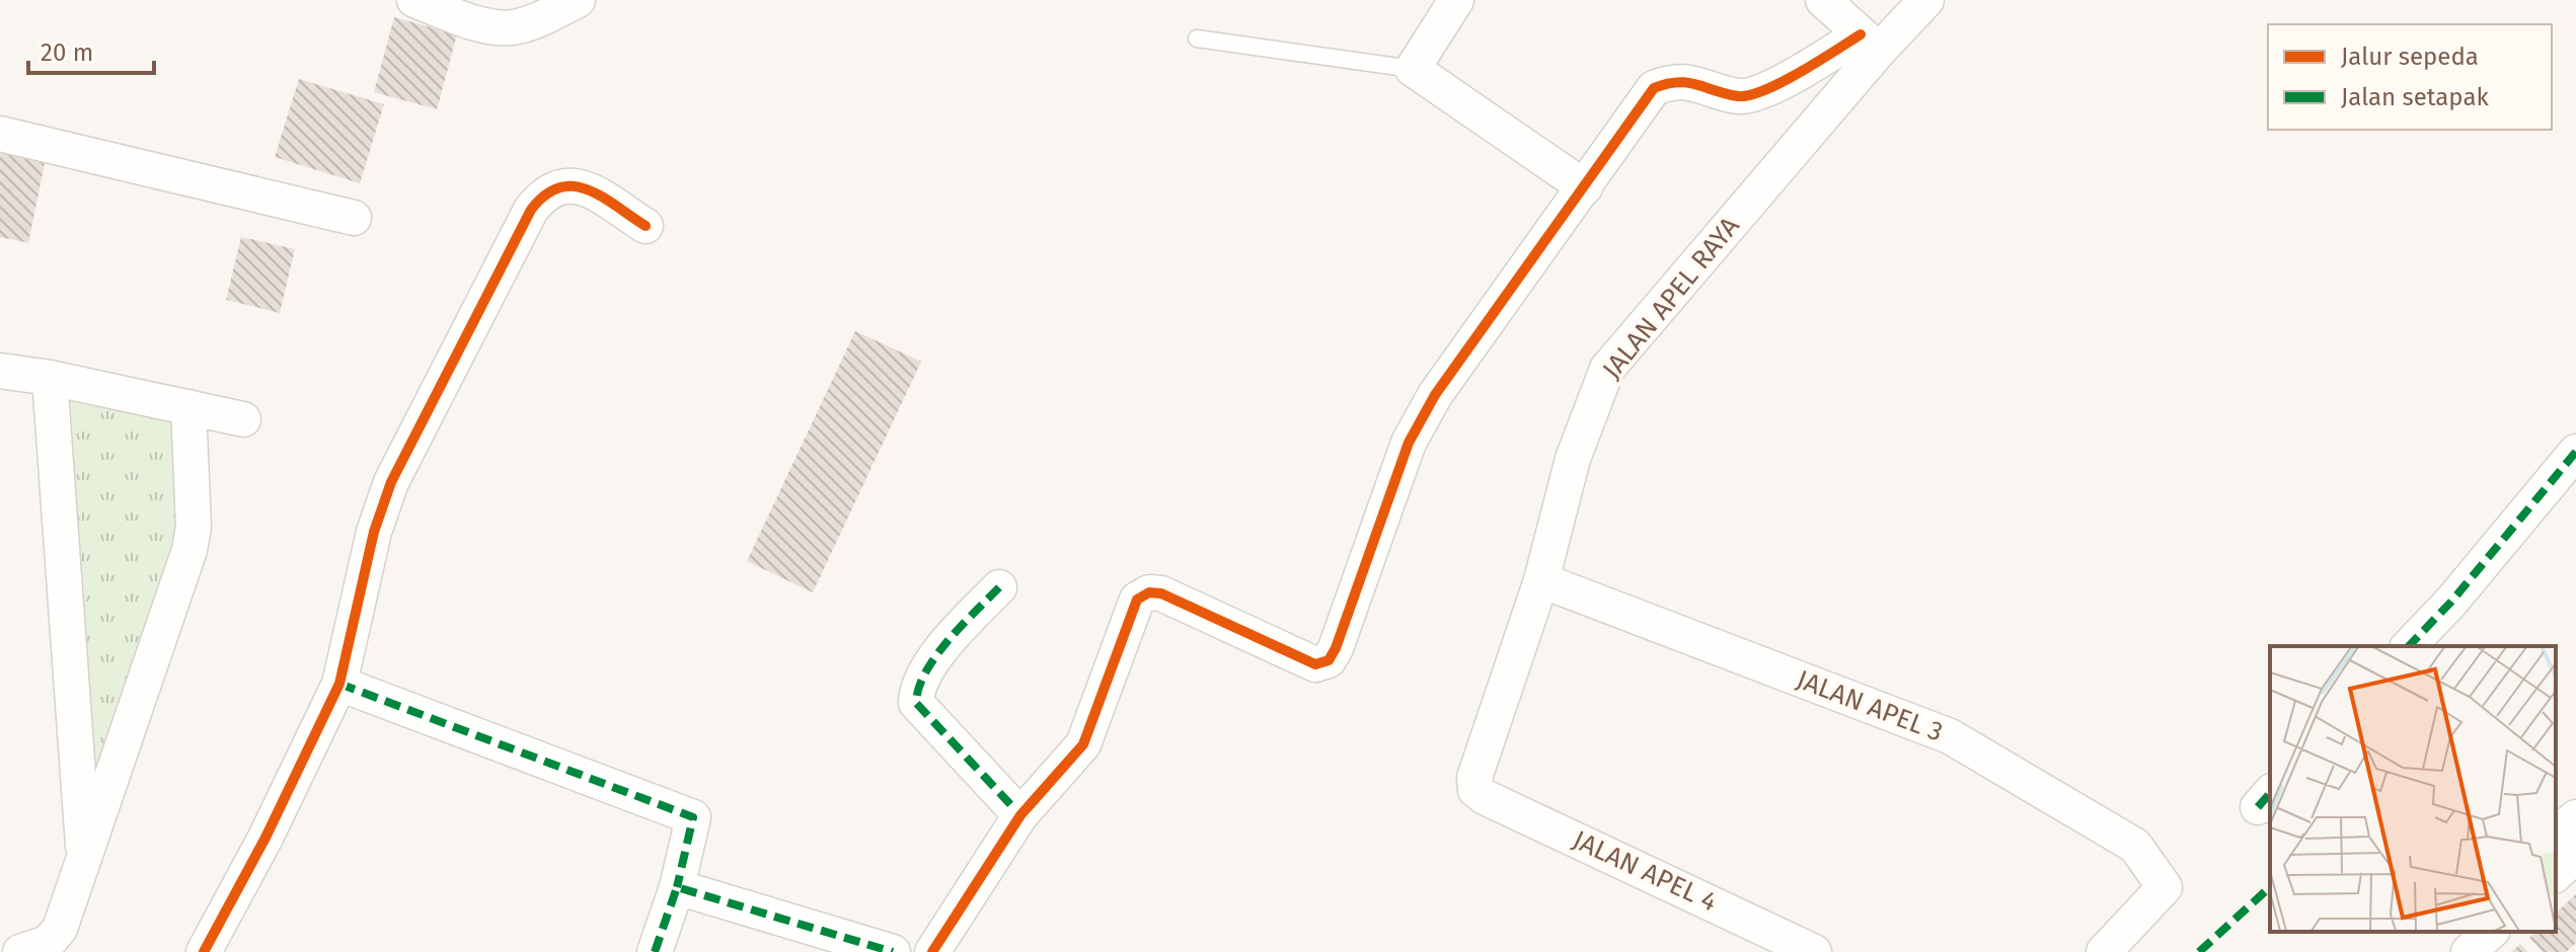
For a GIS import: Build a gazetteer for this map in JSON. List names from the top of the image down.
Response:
{
  "streets": {
    "street": ["JALAN APEL RAYA", "JALAN APEL 3", "JALAN APEL 4"]
  },
  "crossings": [
    ["JALAN APEL RAYA", "JALAN APEL 3"],
    ["JALAN APEL RAYA", "JALAN APEL 4"]
  ],
  "legend": ["Jalur sepeda", "Jalan setapak"],
  "scale_bar": "20 m"
}
